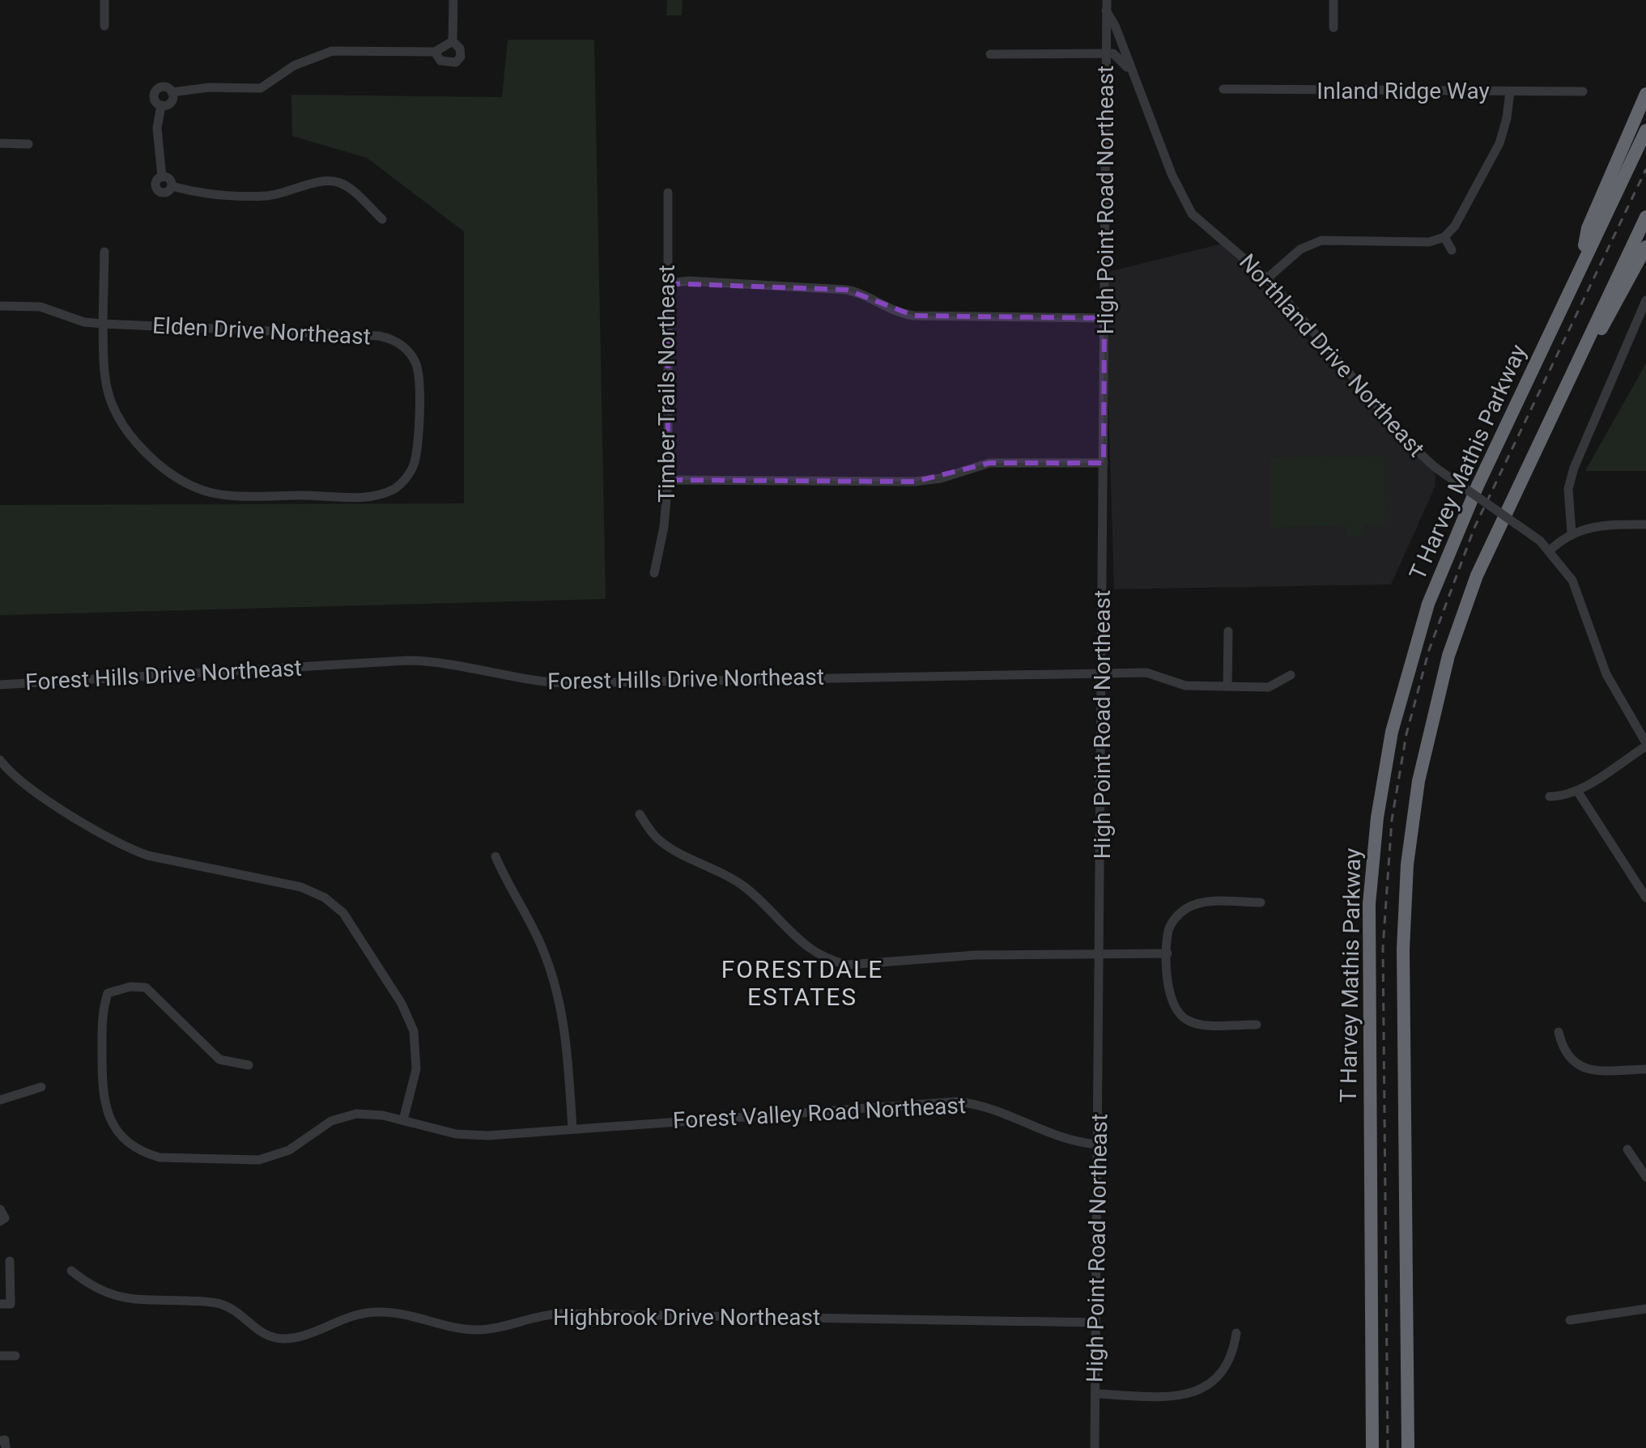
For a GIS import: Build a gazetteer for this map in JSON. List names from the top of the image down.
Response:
{
  "streets": {
    "highway": ["T Harvey Mathis Parkway"],
    "street": [
      "Inland Ridge Way",
      "High Point Road Northeast",
      "Elden Drive Northeast",
      "Northland Drive Northeast",
      "Timber Trails Northeast",
      "Forest Hills Drive Northeast",
      "Forest Valley Road Northeast",
      "Highbrook Drive Northeast"
    ]
  },
  "crossings": [
    ["High Point Road Northeast", "Northland Drive Northeast"],
    ["High Point Road Northeast", "Forest Hills Drive Northeast"],
    ["High Point Road Northeast", "Forest Valley Road Northeast"],
    ["High Point Road Northeast", "Highbrook Drive Northeast"]
  ],
  "districts": ["FORESTDALE ESTATES"]
}
